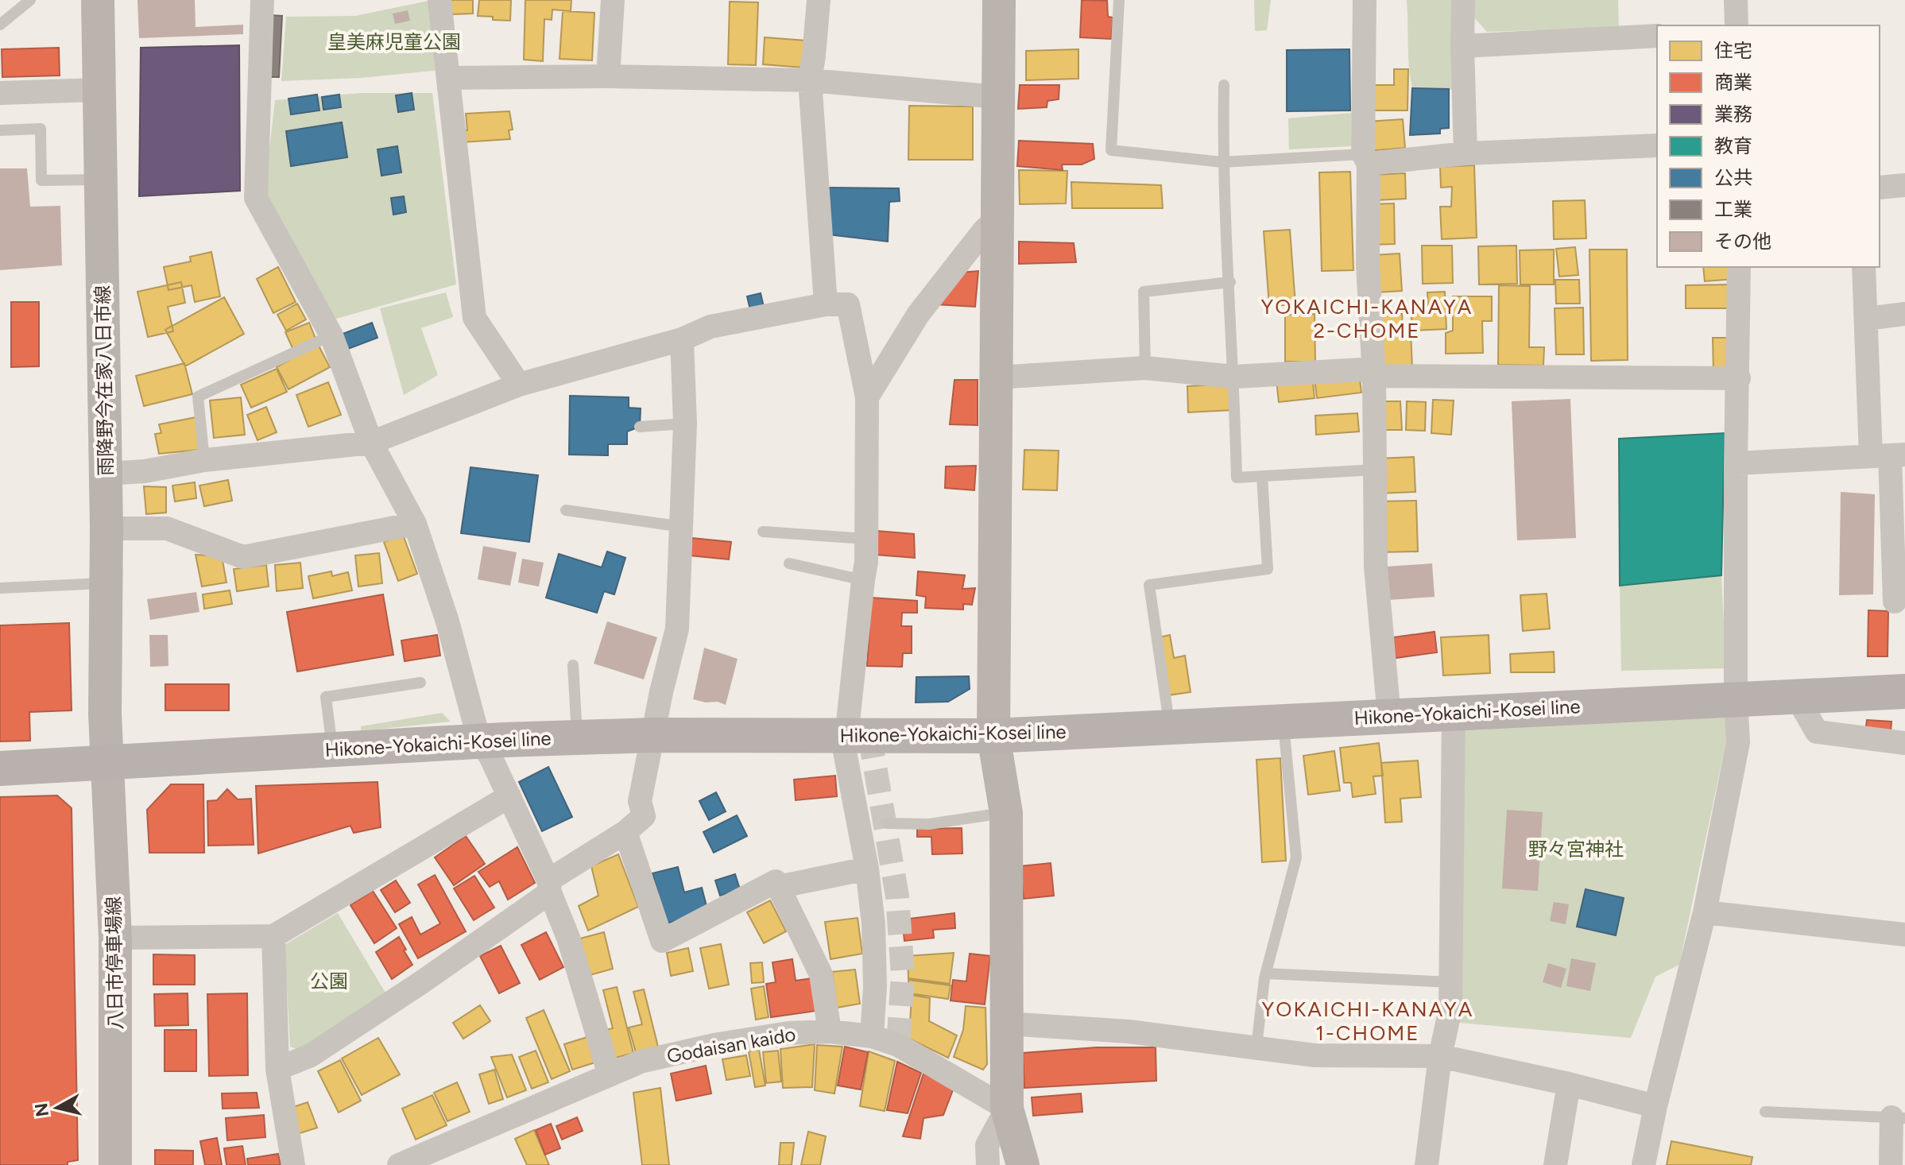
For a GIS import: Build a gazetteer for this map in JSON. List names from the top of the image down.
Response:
{
  "streets": {
    "main road": ["Hikone-Yokaichi-Kosei line"],
    "street": ["雨降野今在家八日市線", "八日市停車場線", "Godaisan kaido"]
  },
  "crossings": [
    ["雨降野今在家八日市線", "Hikone-Yokaichi-Kosei line"],
    ["雨降野今在家八日市線", "八日市停車場線"],
    ["Hikone-Yokaichi-Kosei line", "八日市停車場線"]
  ],
  "districts": ["YOKAICHI-KANAYA 2-CHOME", "YOKAICHI-KANAYA 1-CHOME"],
  "parks": ["皇美麻児童公園", "野々宮神社", "公園"],
  "legend": [
    "住宅",
    "商業",
    "業務",
    "教育",
    "公共",
    "工業",
    "その他"
  ],
  "north": "left"
}
